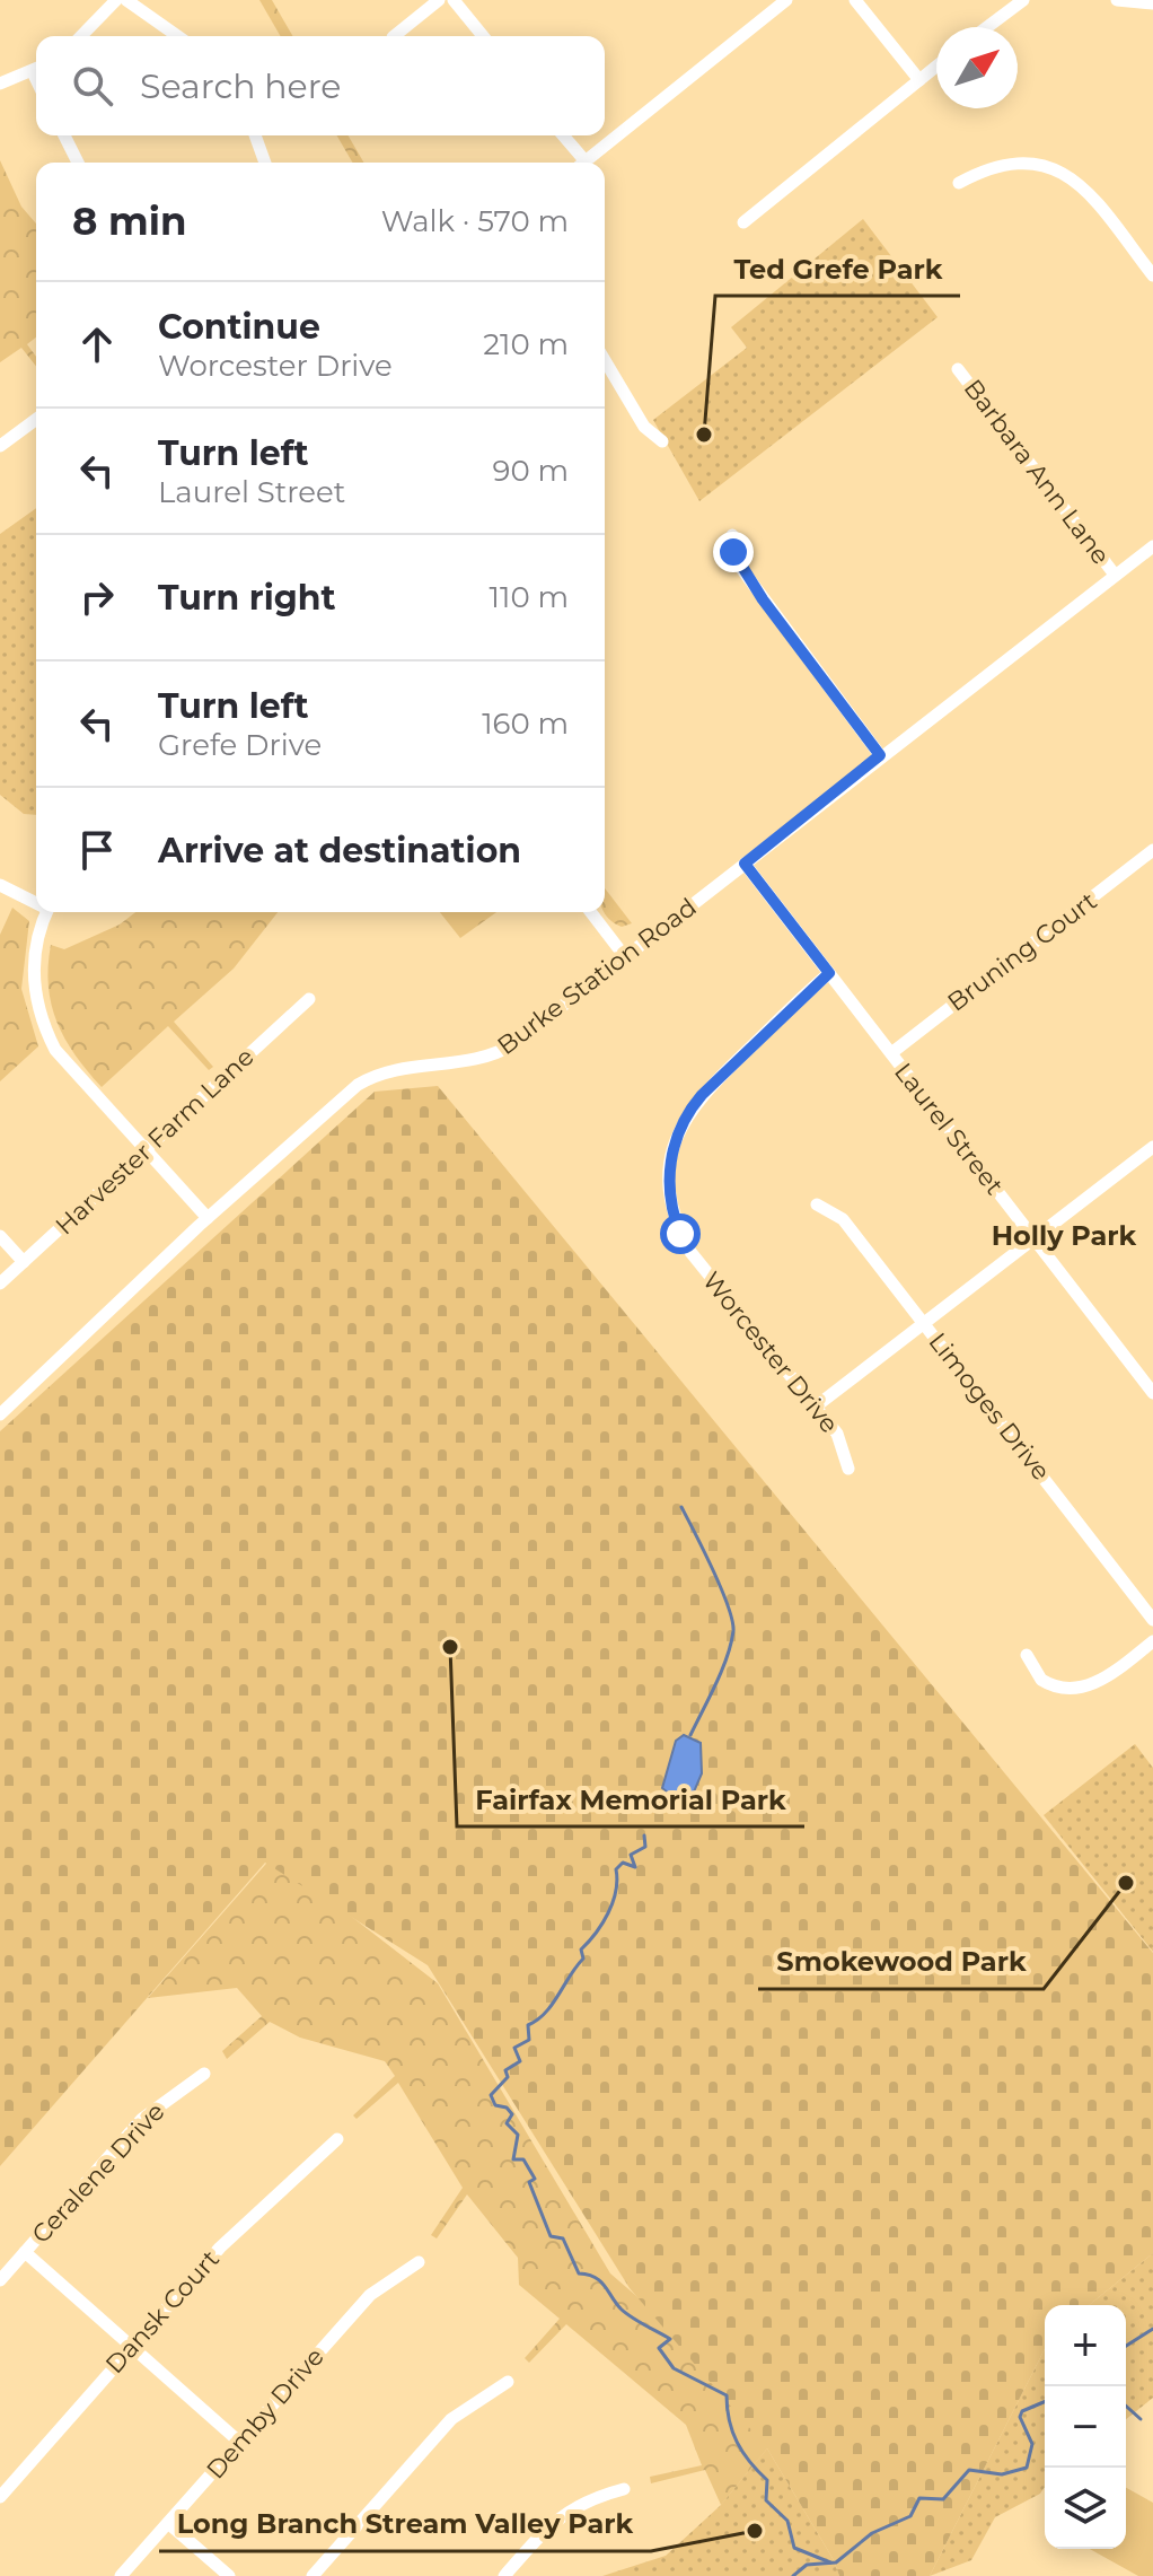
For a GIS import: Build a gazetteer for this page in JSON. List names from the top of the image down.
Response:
{
  "streets": {
    "street": [
      "Barbara Ann Lane",
      "Bruning Court",
      "Burke Station Road",
      "Laurel Street",
      "Harvester Farm Lane",
      "Worcester Drive",
      "Limoges Drive",
      "Ceralene Drive",
      "Dansk Court",
      "Demby Drive"
    ]
  },
  "crossings": [
    ["Barbara Ann Lane", "Burke Station Road"],
    ["Bruning Court", "Laurel Street"],
    ["Burke Station Road", "Laurel Street"],
    ["Laurel Street", "Worcester Drive"]
  ],
  "districts": ["Holly Park"],
  "places": [
    "Ted Grefe Park",
    "Fairfax Memorial Park",
    "Smokewood Park",
    "Long Branch Stream Valley Park"
  ],
  "north": "top right",
  "page": {
    "search": "Search here",
    "heading": ["8 min", "Walk · 570 m"],
    "list": [
      ["Continue", "Worcester Drive", "210 m"],
      ["Turn left", "Laurel Street", "90 m"],
      ["Turn right", "110 m"],
      ["Turn left", "Grefe Drive", "160 m"],
      "Arrive at destination"
    ],
    "map_buttons": ["+", "−"]
  }
}
